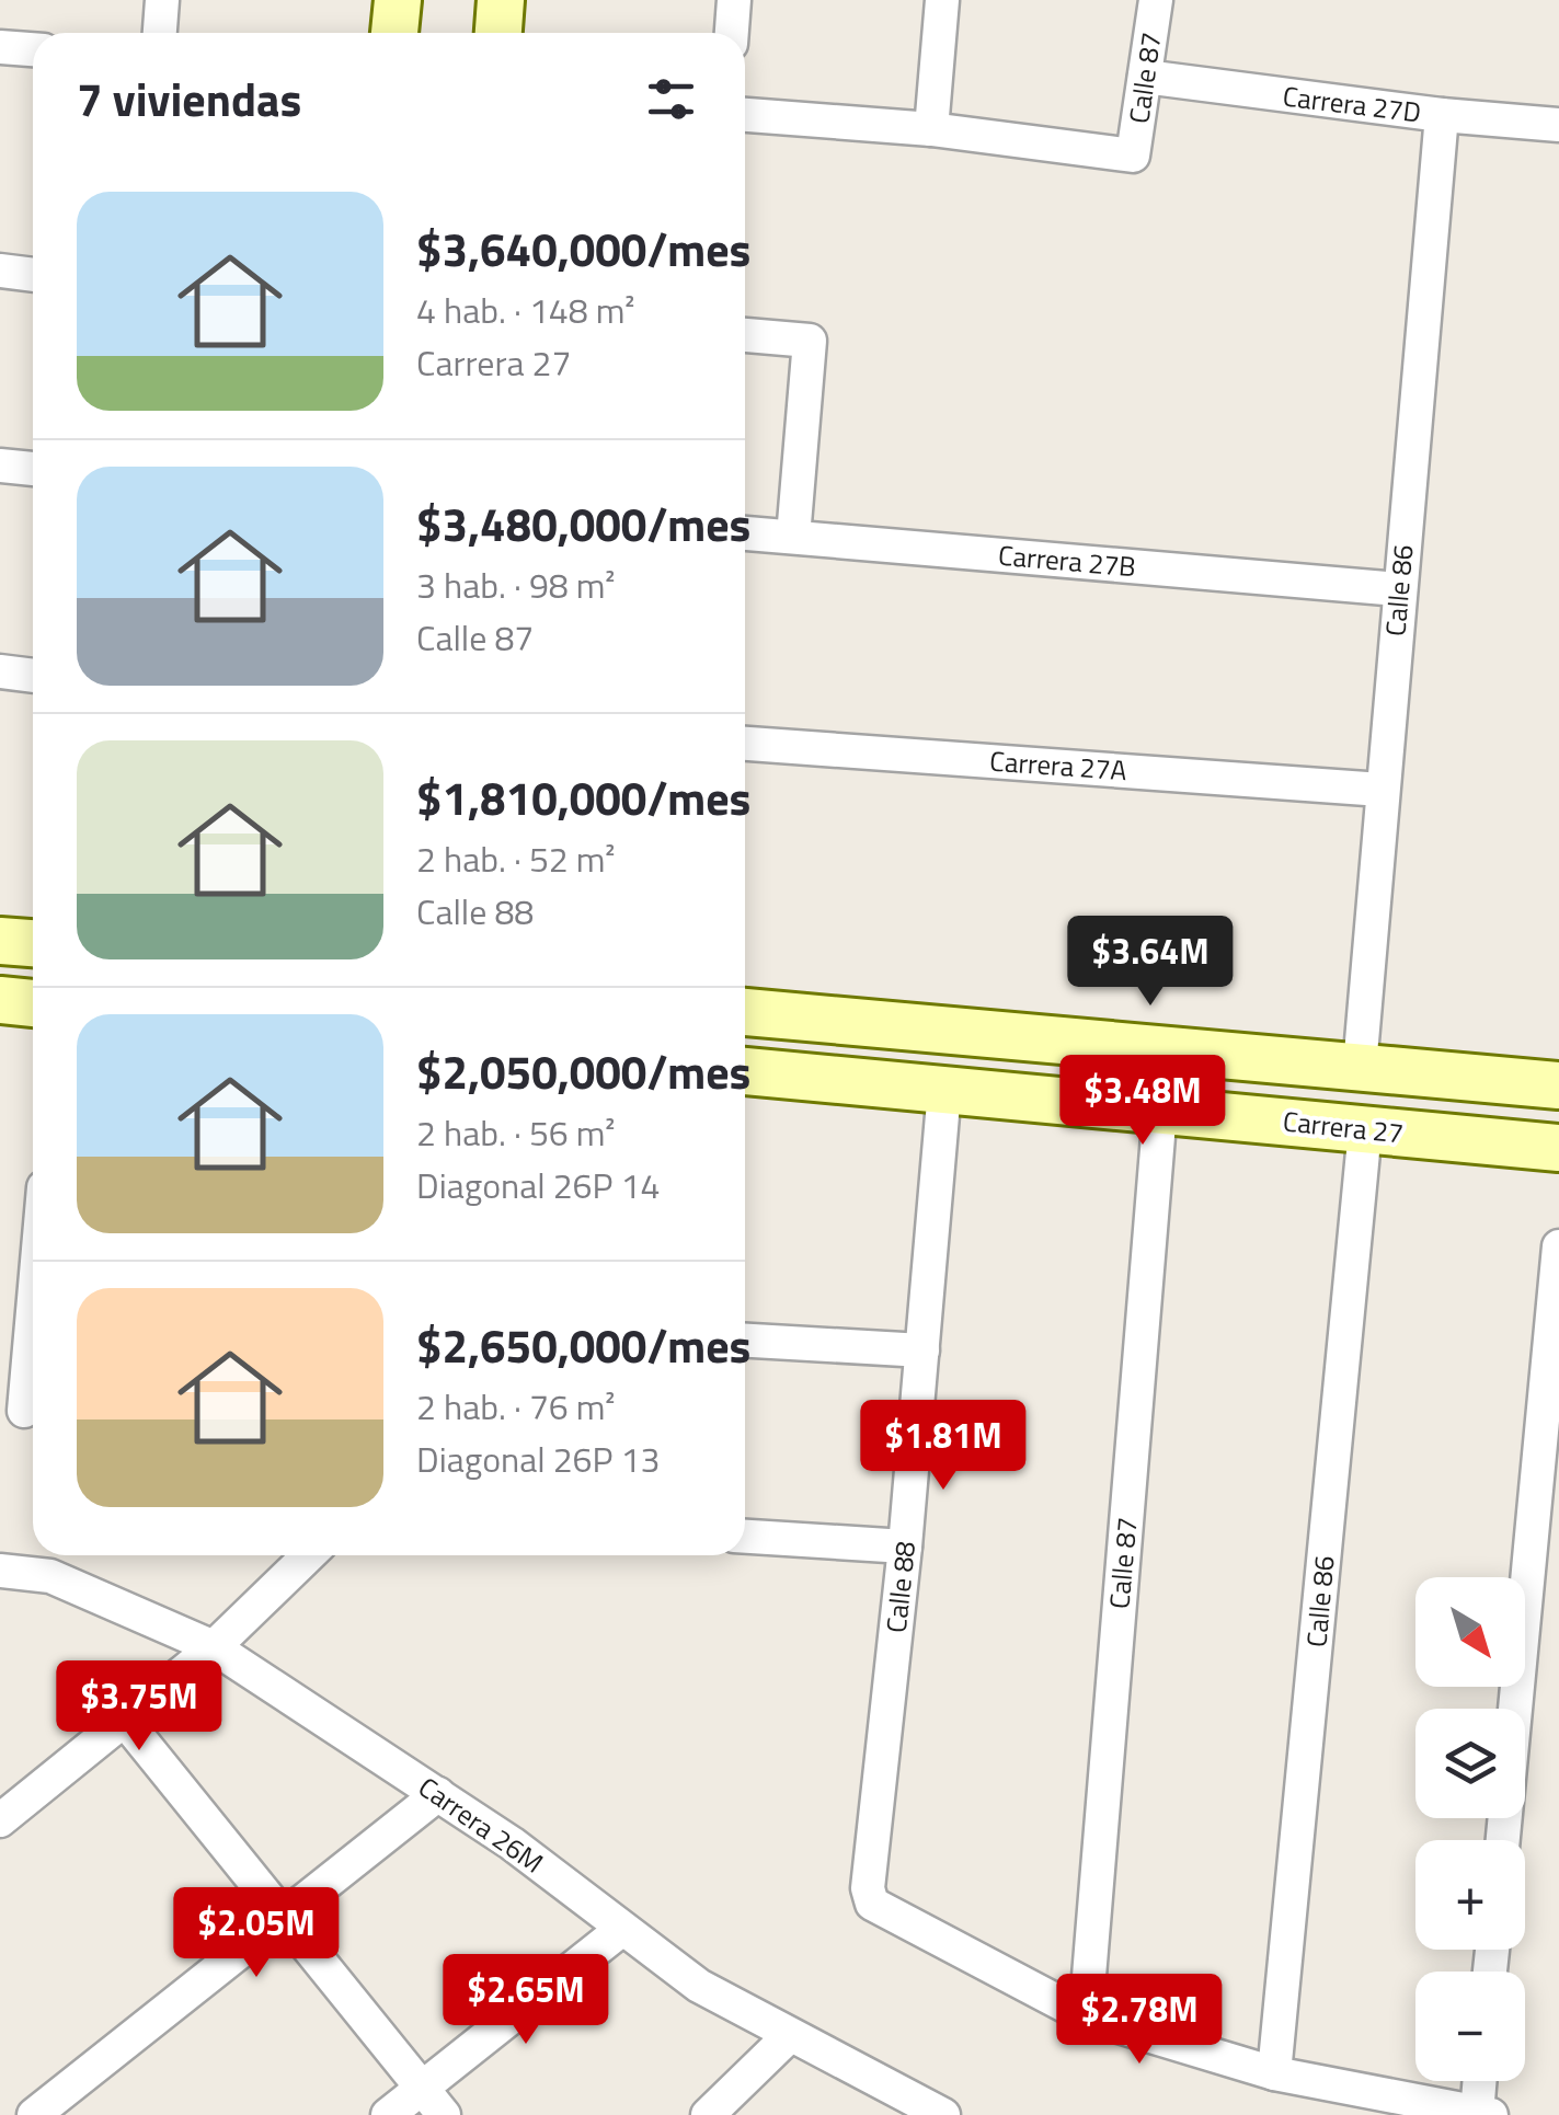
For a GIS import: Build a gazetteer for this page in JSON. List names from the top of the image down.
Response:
{
  "streets": {
    "main road": ["Carrera 27"],
    "street": [
      "Calle 87",
      "Carrera 27D",
      "Carrera 27B",
      "Calle 86",
      "Carrera 27A",
      "Calle 88",
      "Carrera 26M"
    ]
  },
  "crossings": [
    ["Calle 87", "Carrera 27D"],
    ["Calle 87", "Carrera 27"],
    ["Calle 87", "Calle 88"],
    ["Carrera 27D", "Calle 86"],
    ["Carrera 27B", "Calle 86"],
    ["Calle 86", "Carrera 27A"],
    ["Calle 86", "Carrera 27"],
    ["Carrera 27", "Calle 88"]
  ],
  "north": "bottom right",
  "page": {
    "heading": "7 viviendas",
    "list": [
      {
        "name": "$3,640,000/mes",
        "note": "4 hab. · 148 m² · Carrera 27"
      },
      {
        "name": "$3,480,000/mes",
        "note": "3 hab. · 98 m² · Calle 87"
      },
      {
        "name": "$1,810,000/mes",
        "note": "2 hab. · 52 m² · Calle 88"
      },
      {
        "name": "$2,050,000/mes",
        "note": "2 hab. · 56 m² · Diagonal 26P 14"
      },
      {
        "name": "$2,650,000/mes",
        "note": "2 hab. · 76 m² · Diagonal 26P 13"
      }
    ],
    "price": [
      "$3.64M",
      "$3.48M",
      "$1.81M",
      "$3.75M",
      "$2.05M",
      "$2.65M",
      "$2.78M"
    ],
    "map_buttons": ["+", "−"]
  }
}
